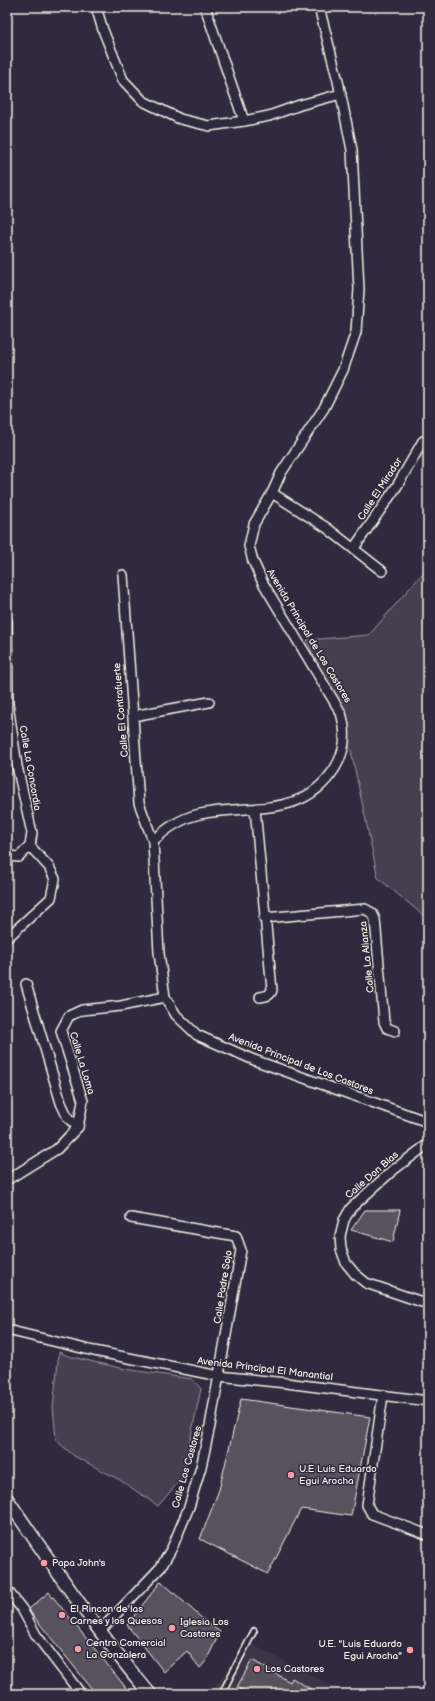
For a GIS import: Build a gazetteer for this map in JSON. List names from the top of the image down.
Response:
{
  "streets": {
    "street": [
      "Calle El Mirador",
      "Avenida Principal de Los Castores",
      "Calle El Contrafuerte",
      "Calle La Concordia",
      "Calle La Alianza",
      "Calle La Loma",
      "Calle Don Blas",
      "Calle Padre Sojo",
      "Avenida Principal El Manantial",
      "Calle Los Castores"
    ]
  },
  "crossings": [
    ["Avenida Principal de Los Castores", "Calle El Contrafuerte"],
    ["Avenida Principal de Los Castores", "Calle La Loma"],
    ["Calle Padre Sojo", "Avenida Principal El Manantial"],
    ["Calle Padre Sojo", "Calle Los Castores"],
    ["Avenida Principal El Manantial", "Calle Los Castores"]
  ],
  "places": [
    "U.E Luis Eduardo Egui Arocha",
    "Papa John's",
    "El Rincon de las Carnes y los Quesos",
    "Iglesia Los Castores",
    "Centro Comercial La Gonzalera",
    "U.E. \"Luis Eduardo Egui Arocha\"",
    "Los Castores"
  ]
}
